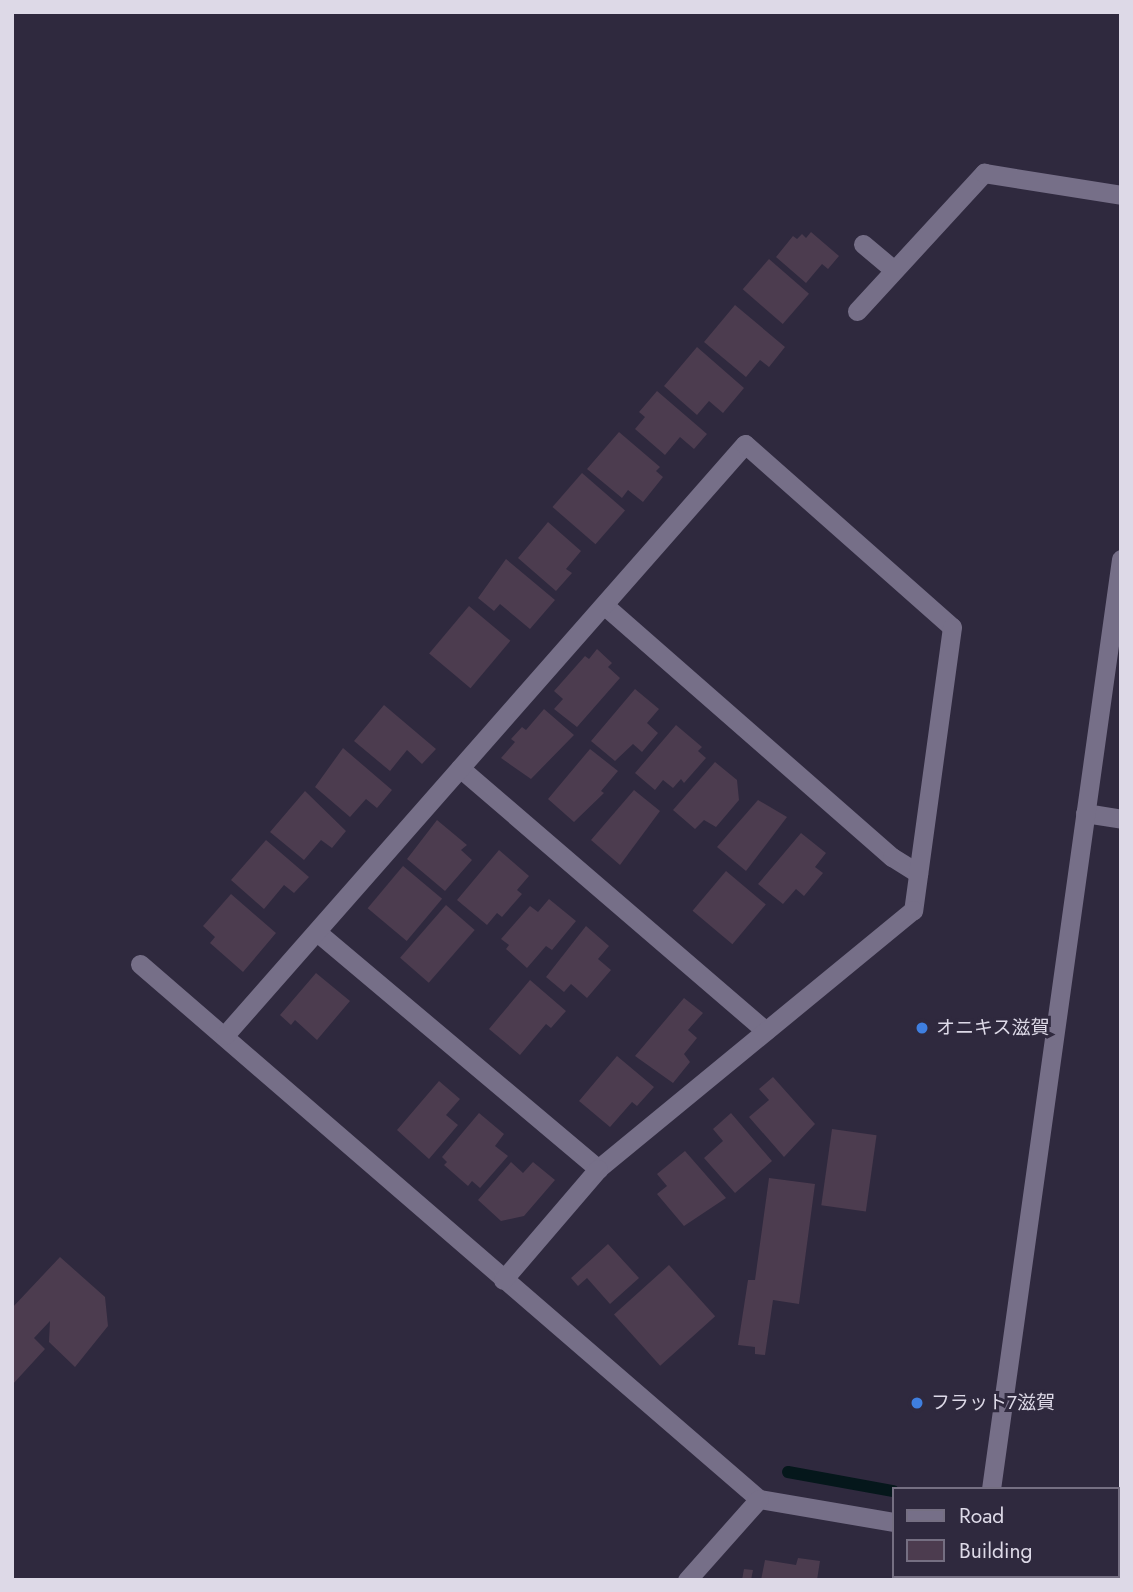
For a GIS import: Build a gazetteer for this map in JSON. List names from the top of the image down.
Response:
{
  "places": ["オニキス滋賀", "フラット7滋賀"],
  "legend": ["Road", "Building"]
}
